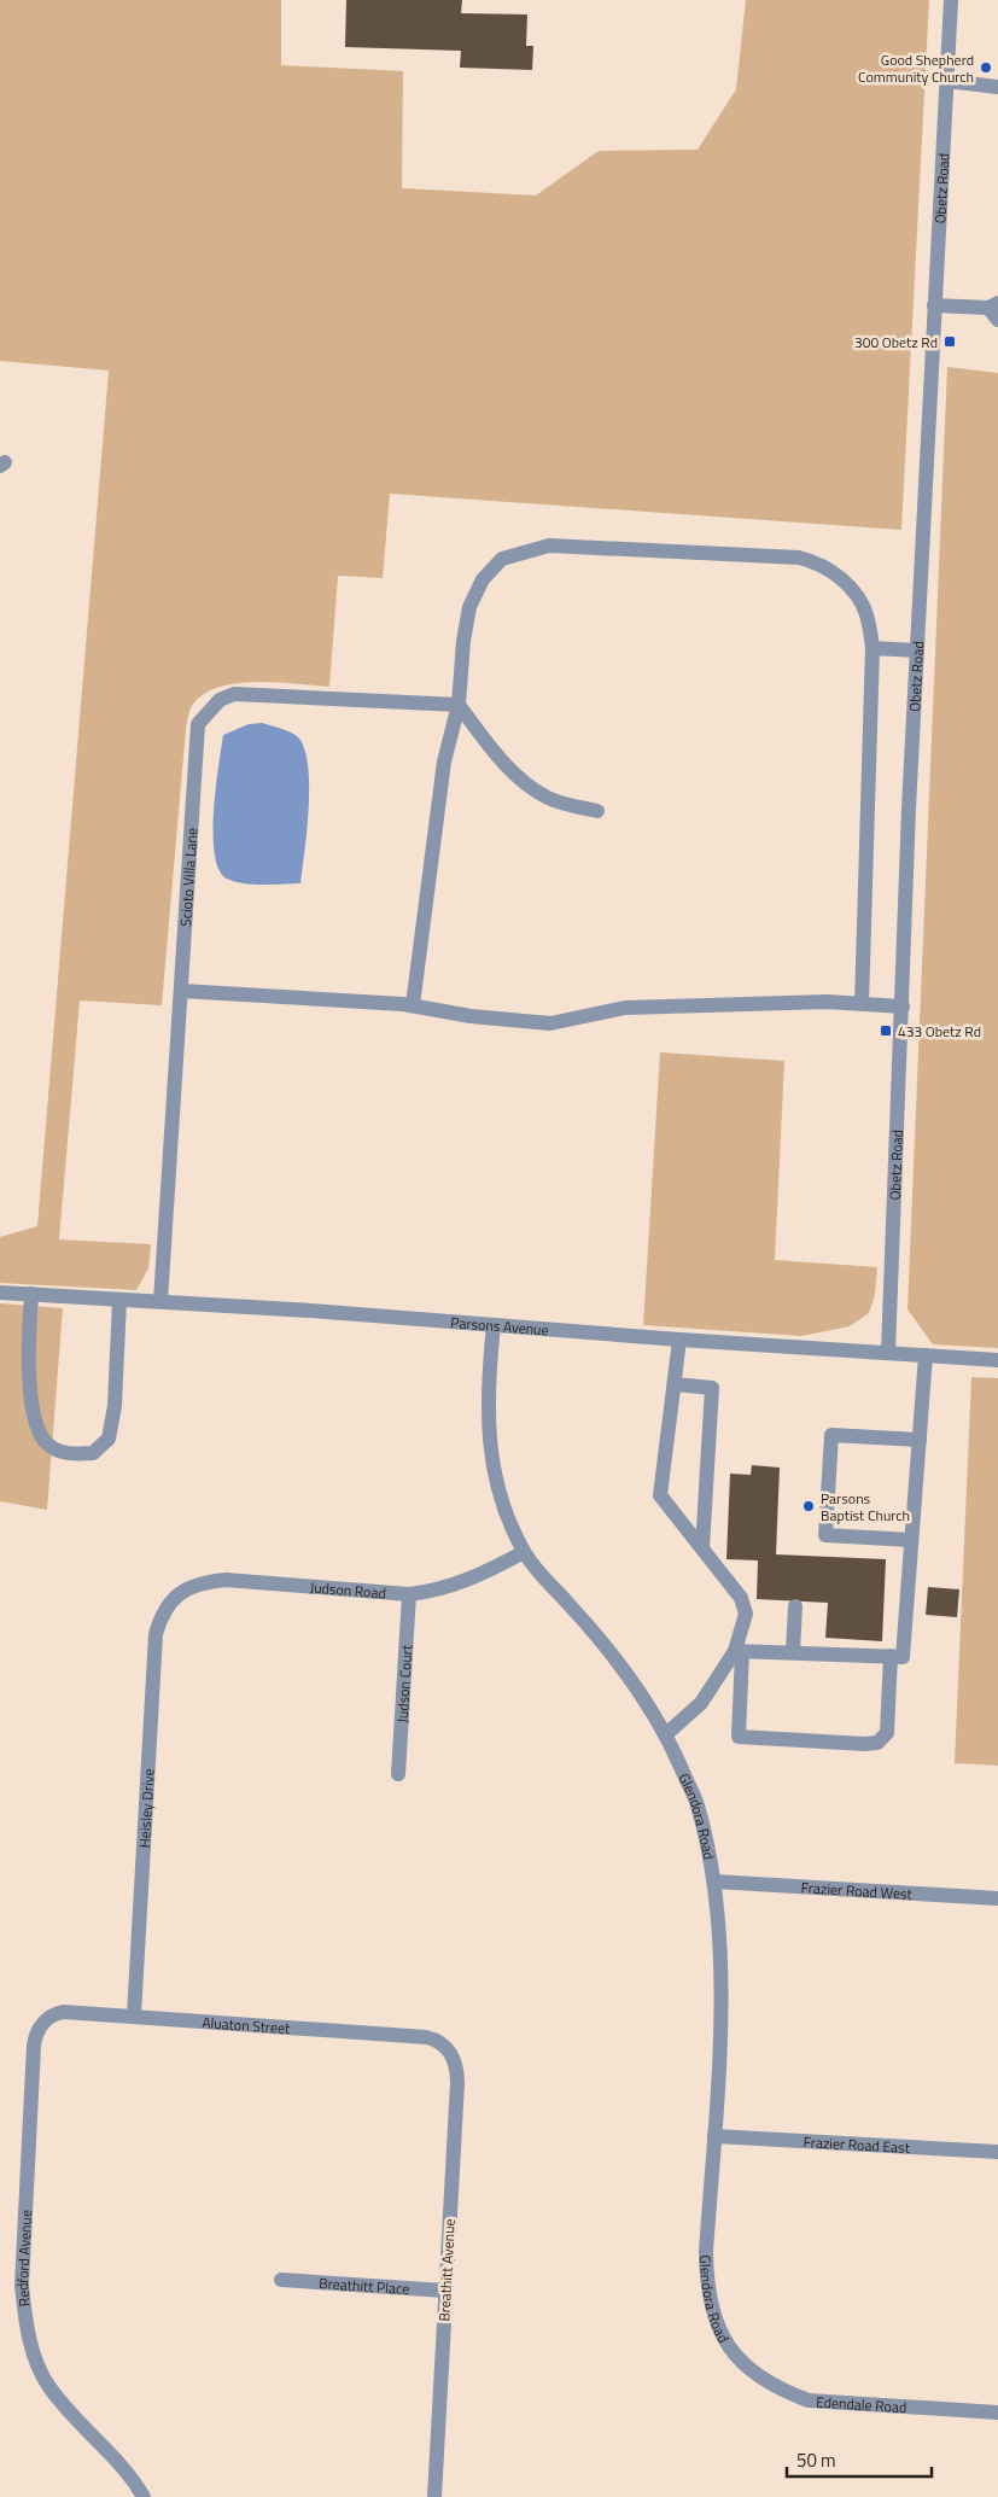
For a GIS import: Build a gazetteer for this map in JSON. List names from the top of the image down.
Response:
{
  "streets": {
    "street": [
      "Obetz Road",
      "Scioto Villa Lane",
      "Parsons Avenue",
      "Judson Road",
      "Judson Court",
      "Heisley Drive",
      "Glendora Road",
      "Frazier Road West",
      "Aluaton Street",
      "Frazier Road East",
      "Redford Avenue",
      "Breathitt Avenue",
      "Breathitt Place",
      "Edendale Road"
    ]
  },
  "crossings": [
    ["Obetz Road", "Parsons Avenue"],
    ["Scioto Villa Lane", "Parsons Avenue"],
    ["Parsons Avenue", "Glendora Road"],
    ["Judson Road", "Judson Court"],
    ["Judson Road", "Heisley Drive"],
    ["Judson Road", "Glendora Road"],
    ["Heisley Drive", "Aluaton Street"],
    ["Glendora Road", "Frazier Road West"],
    ["Glendora Road", "Frazier Road East"],
    ["Glendora Road", "Edendale Road"],
    ["Aluaton Street", "Redford Avenue"],
    ["Aluaton Street", "Breathitt Avenue"],
    ["Breathitt Avenue", "Breathitt Place"]
  ],
  "places": {
    "other": ["Good Shepherd Community Church", "Parsons Baptist Church"],
    "transit": ["300 Obetz Rd", "433 Obetz Rd"]
  },
  "scale_bar": "50 m"
}
